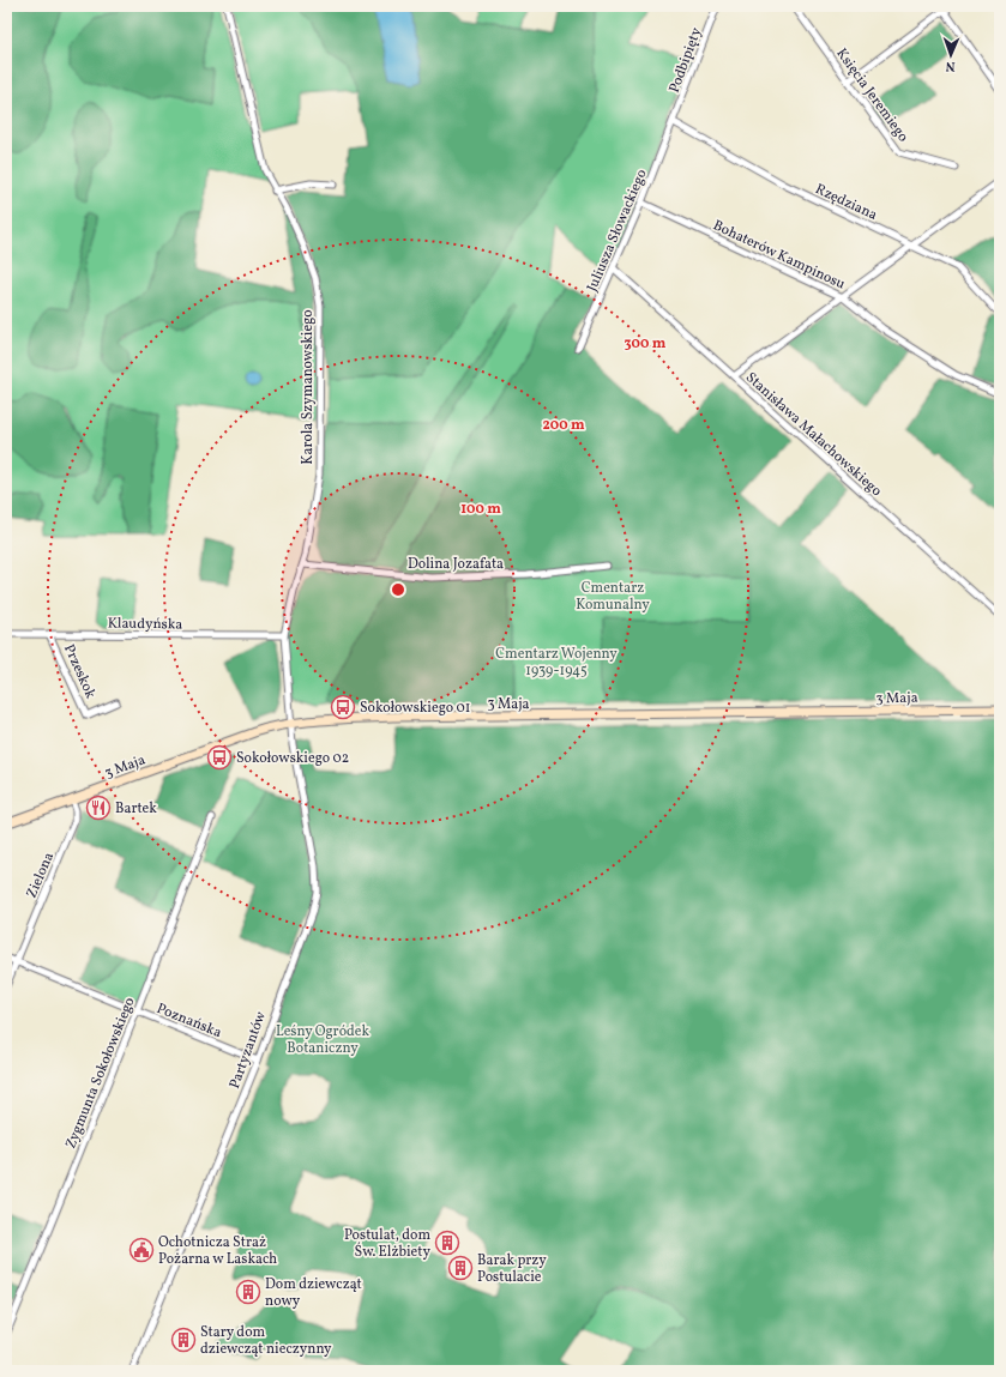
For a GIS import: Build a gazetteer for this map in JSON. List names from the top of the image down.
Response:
{
  "streets": {
    "street": [
      "Podbipięty",
      "Księcia Jeremiego",
      "Rzędziana",
      "Juliusza Słowackiego",
      "Bohaterów Kampinosu",
      "Karola Szymanowskiego",
      "Stanisława Małachowskiego",
      "Dolina Jozafata",
      "Klaudyńska",
      "Przeskok",
      "3 Maja",
      "Zielona",
      "Poznańska",
      "Partyzantów",
      "Zygmunta Sokołowskiego"
    ]
  },
  "crossings": [
    ["Podbipięty", "Rzędziana"],
    ["Podbipięty", "Juliusza Słowackiego"],
    ["Rzędziana", "Juliusza Słowackiego"],
    ["Juliusza Słowackiego", "Bohaterów Kampinosu"],
    ["Juliusza Słowackiego", "Stanisława Małachowskiego"],
    ["Karola Szymanowskiego", "Dolina Jozafata"],
    ["Karola Szymanowskiego", "Klaudyńska"],
    ["Karola Szymanowskiego", "3 Maja"],
    ["Karola Szymanowskiego", "Partyzantów"],
    ["Klaudyńska", "Przeskok"],
    ["3 Maja", "Zielona"],
    ["3 Maja", "Partyzantów"],
    ["Zielona", "Poznańska"],
    ["Poznańska", "Partyzantów"],
    ["Poznańska", "Zygmunta Sokołowskiego"]
  ],
  "parks": ["Cmentarz Komunalny", "Cmentarz Wojenny 1939-1945", "Leśny Ogródek Botaniczny"],
  "places": {
    "bus stop": ["Sokołowskiego 01", "Sokołowskiego 02"],
    "restaurant": ["Bartek"],
    "building": [
      "Postulat, dom Św. Elżbiety",
      "Barak przy Postulacie",
      "Dom dziewcząt nowy",
      "Stary dom dziewcząt nieczynny"
    ],
    "public building": ["Ochotnicza Straż Pożarna w Laskach"]
  },
  "north": "bottom",
  "rings": ["300 m", "200 m", "100 m"]
}
